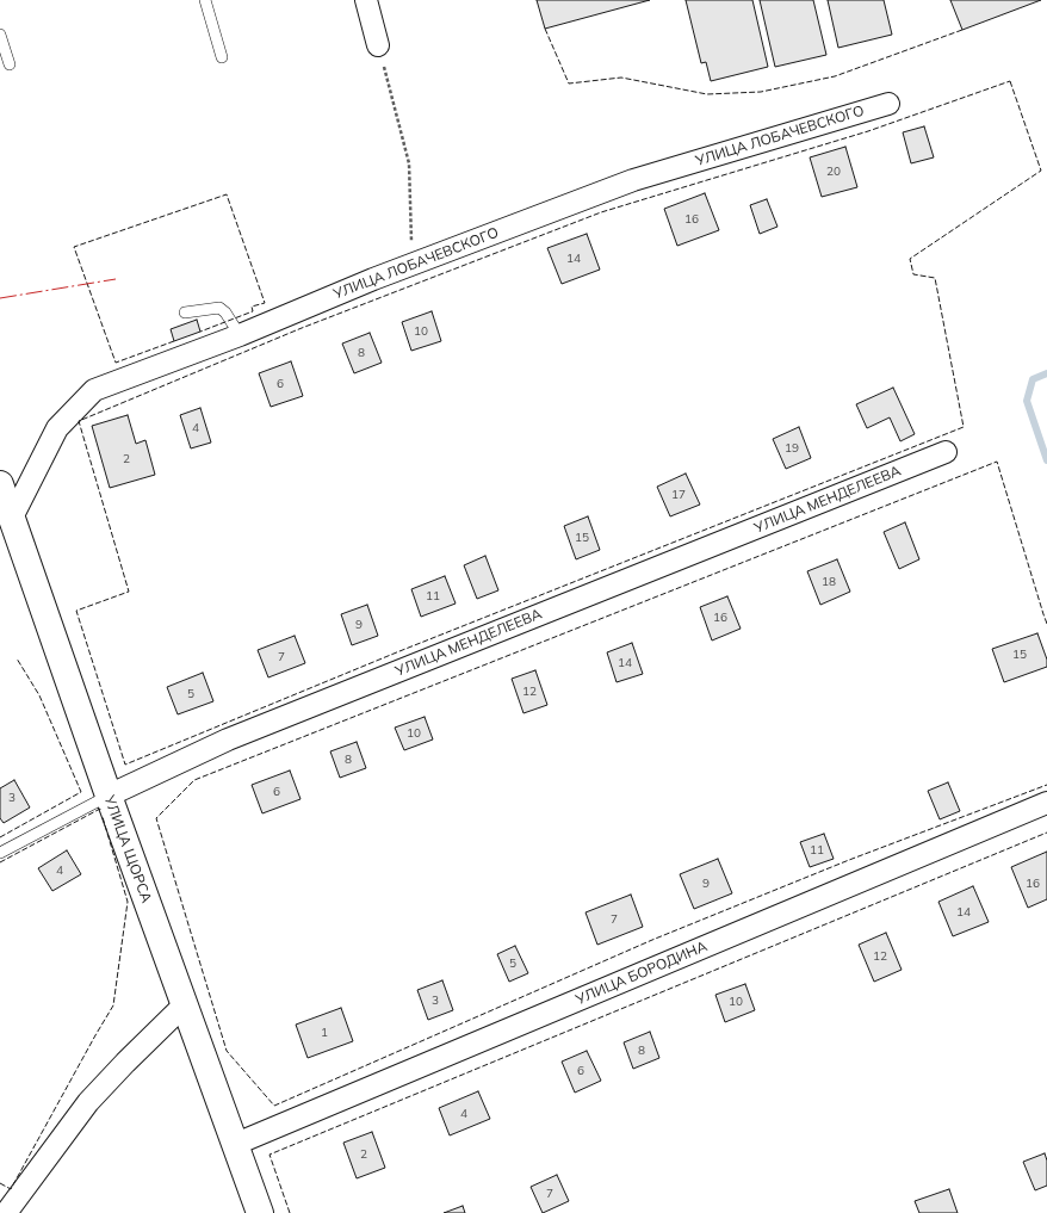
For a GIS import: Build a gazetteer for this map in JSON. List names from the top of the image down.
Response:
{
  "streets": {
    "main road": ["УЛИЦА ЩОРСА"],
    "street": ["УЛИЦА ЛОБАЧЕВСКОГО", "УЛИЦА МЕНДЕЛЕЕВА", "УЛИЦА БОРОДИНА"]
  },
  "crossings": [
    ["УЛИЦА ЛОБАЧЕВСКОГО", "УЛИЦА ЩОРСА"],
    ["УЛИЦА МЕНДЕЛЕЕВА", "УЛИЦА ЩОРСА"],
    ["УЛИЦА ЩОРСА", "УЛИЦА БОРОДИНА"]
  ],
  "house_numbers": [
    "20",
    "16",
    "14",
    "10",
    "8",
    "6",
    "4",
    "19",
    "2",
    "17",
    "15",
    "18",
    "11",
    "16",
    "9",
    "15",
    "7",
    "14",
    "12",
    "5",
    "10",
    "8",
    "6",
    "3",
    "11",
    "4",
    "9",
    "16",
    "14",
    "7",
    "12",
    "5",
    "3",
    "10",
    "1",
    "8",
    "6",
    "4",
    "2",
    "7"
  ]
}
